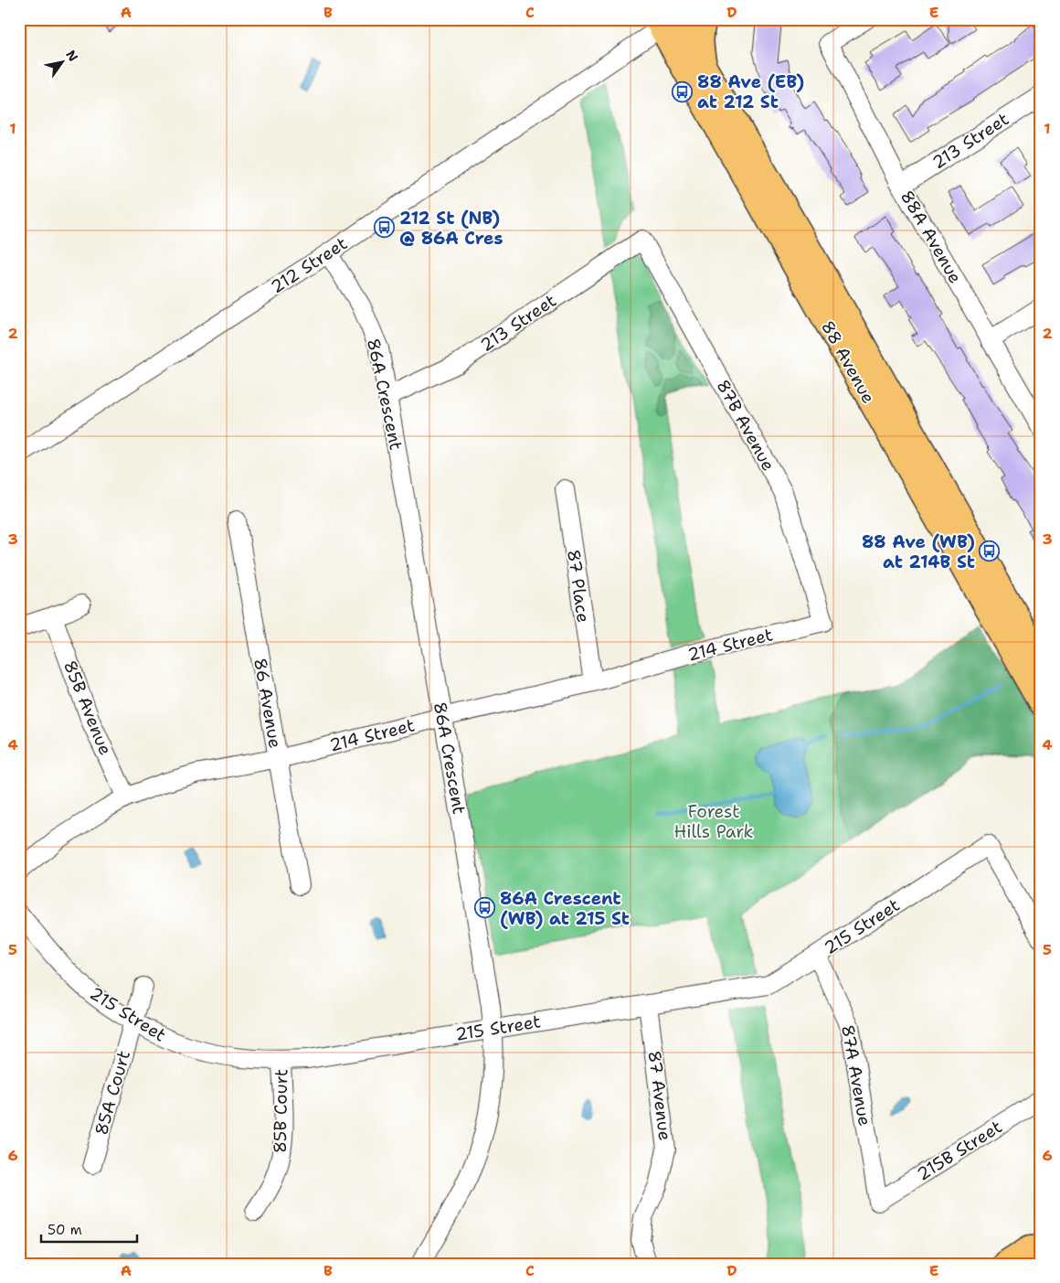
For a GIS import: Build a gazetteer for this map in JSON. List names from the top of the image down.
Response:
{
  "streets": {
    "main road": ["88 Avenue"],
    "street": [
      "213 Street",
      "88A Avenue",
      "212 Street",
      "86A Crescent",
      "87B Avenue",
      "87 Place",
      "214 Street",
      "86 Avenue",
      "85B Avenue",
      "215 Street",
      "87A Avenue",
      "85A Court",
      "87 Avenue",
      "85B Court",
      "215B Street"
    ]
  },
  "crossings": [
    ["213 Street", "88A Avenue"],
    ["213 Street", "86A Crescent"],
    ["213 Street", "87B Avenue"],
    ["212 Street", "88 Avenue"],
    ["212 Street", "86A Crescent"],
    ["86A Crescent", "214 Street"],
    ["86A Crescent", "215 Street"],
    ["87B Avenue", "214 Street"],
    ["87 Place", "214 Street"],
    ["214 Street", "86 Avenue"],
    ["214 Street", "85B Avenue"],
    ["215 Street", "87A Avenue"],
    ["215 Street", "85A Court"],
    ["215 Street", "87 Avenue"],
    ["215 Street", "85B Court"],
    ["87A Avenue", "215B Street"]
  ],
  "parks": ["Forest Hills Park"],
  "places": {
    "bus stop": [
      "88 Ave (EB) at 212 St",
      "212 St (NB) @ 86A Cres",
      "88 Ave (WB) at 214B St",
      "86A Crescent (WB) at 215 St"
    ]
  },
  "scale_bar": "50 m",
  "north": "top right",
  "grid": {
    "columns": [
      "A",
      "B",
      "C",
      "D",
      "E"
    ],
    "rows": [
      "1",
      "2",
      "3",
      "4",
      "5",
      "6"
    ]
  }
}
